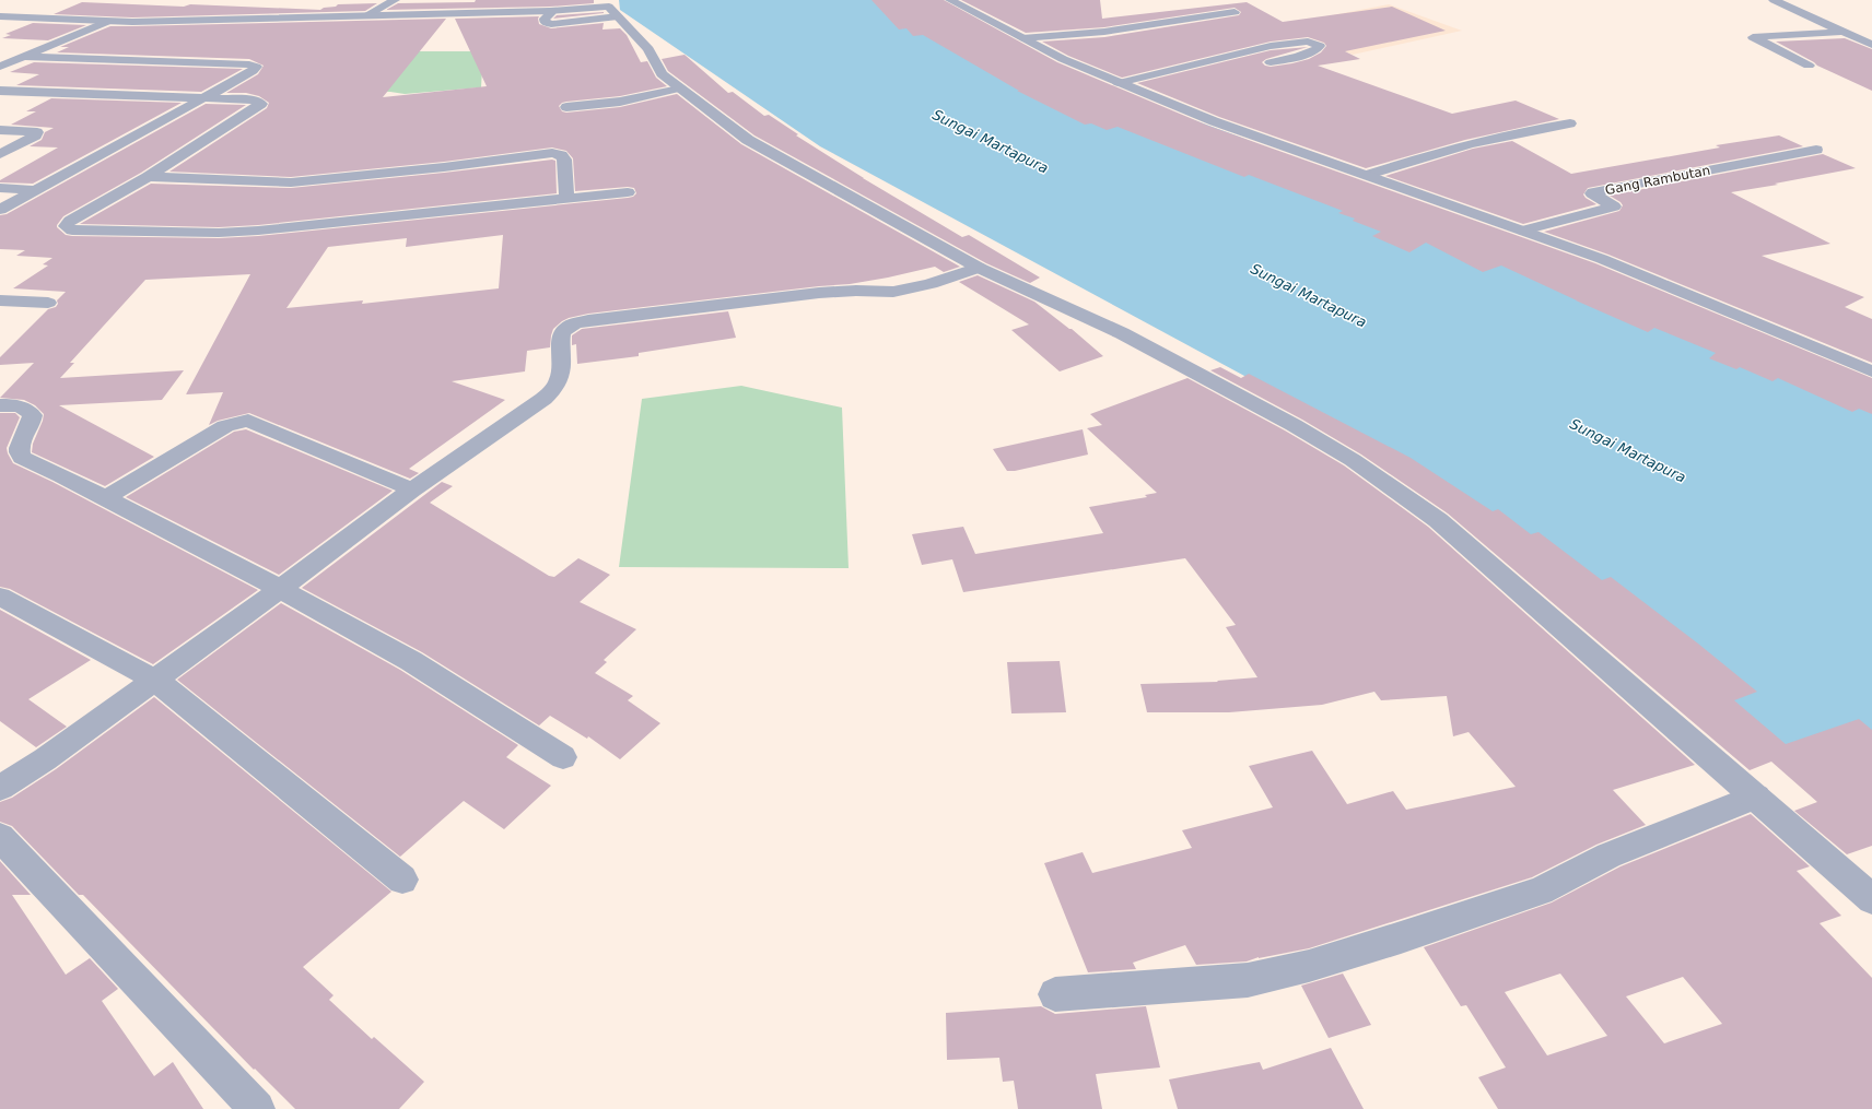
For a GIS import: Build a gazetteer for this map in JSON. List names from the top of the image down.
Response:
{
  "streets": {
    "street": ["Gang Rambutan"]
  },
  "water": ["Sungai Martapura"]
}
